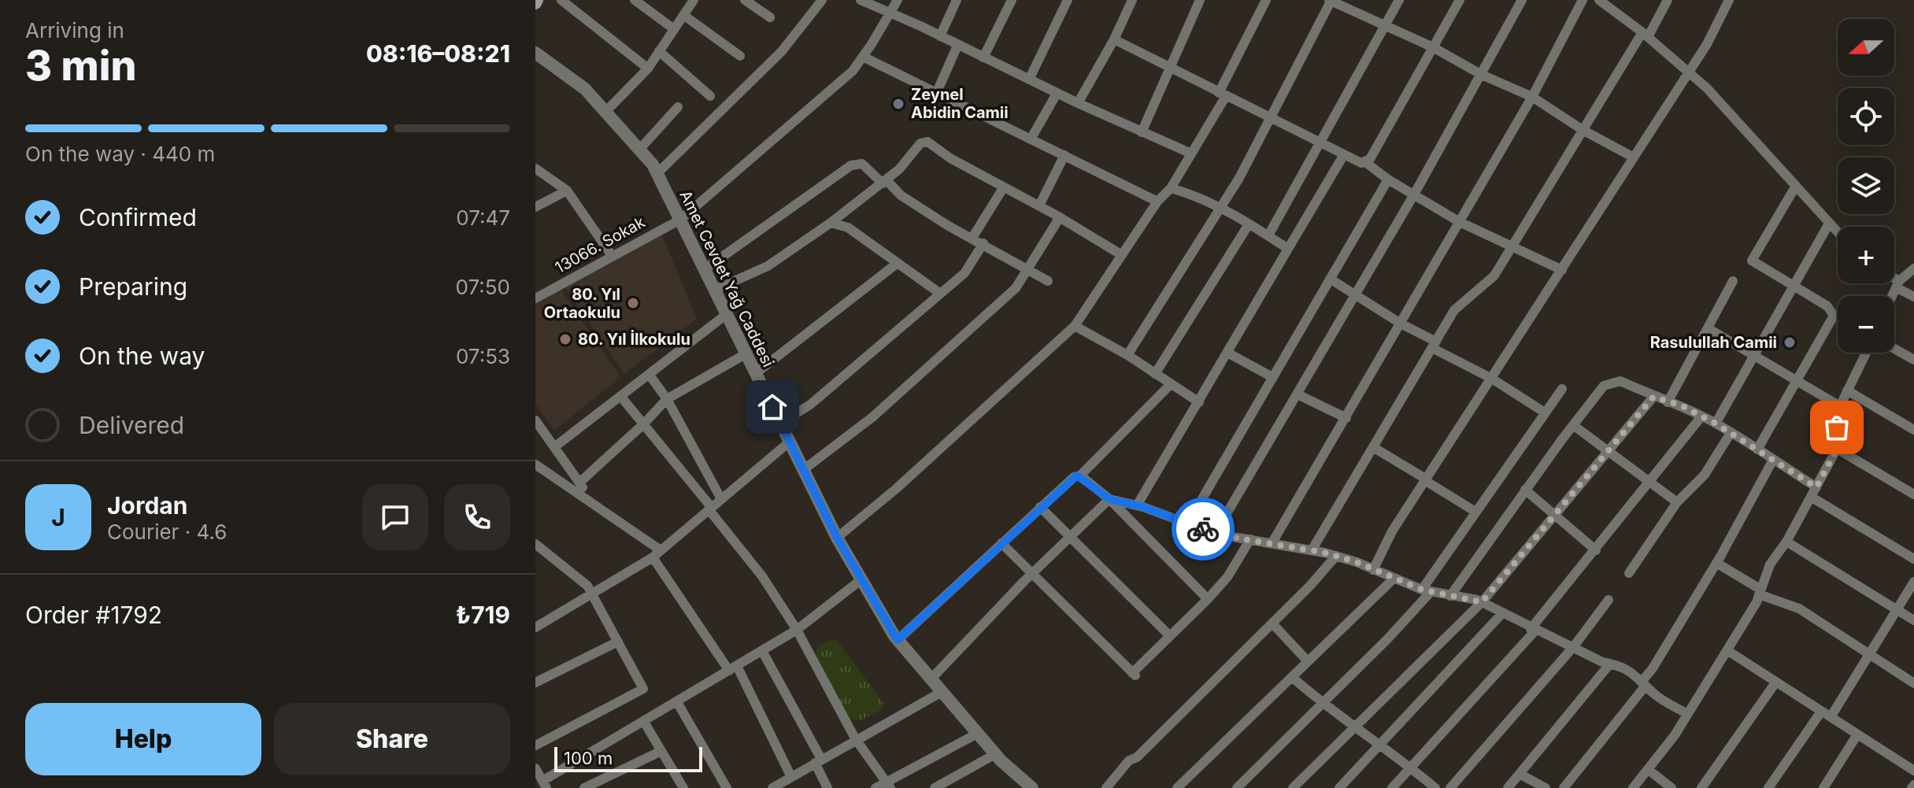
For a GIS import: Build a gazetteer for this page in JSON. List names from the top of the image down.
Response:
{
  "streets": {
    "street": ["13066. Sokak", "Amet Cevdet Yağ Caddesi"]
  },
  "crossings": [
    ["13066. Sokak", "Amet Cevdet Yağ Caddesi"]
  ],
  "places": [
    "Zeynel Abidin Camii",
    "80. Yıl Ortaokulu",
    "80. Yıl İlkokulu",
    "Rasulullah Camii"
  ],
  "scale_bar": "100 m",
  "north": "left",
  "page": {
    "heading": ["3 min", "Arriving in", "08:16–08:21"],
    "panel": [
      "Jordan",
      "Courier · 4.6",
      "Order #1792",
      "₺719"
    ],
    "map_buttons": ["+", "−"],
    "bar": "On the way · 440 m",
    "list": [
      ["Confirmed", "07:47"],
      ["Preparing", "07:50"],
      ["On the way", "07:53"],
      "Delivered"
    ],
    "round": "J",
    "buttons": ["Help", "Share"],
    "scale": "100 m"
  }
}
